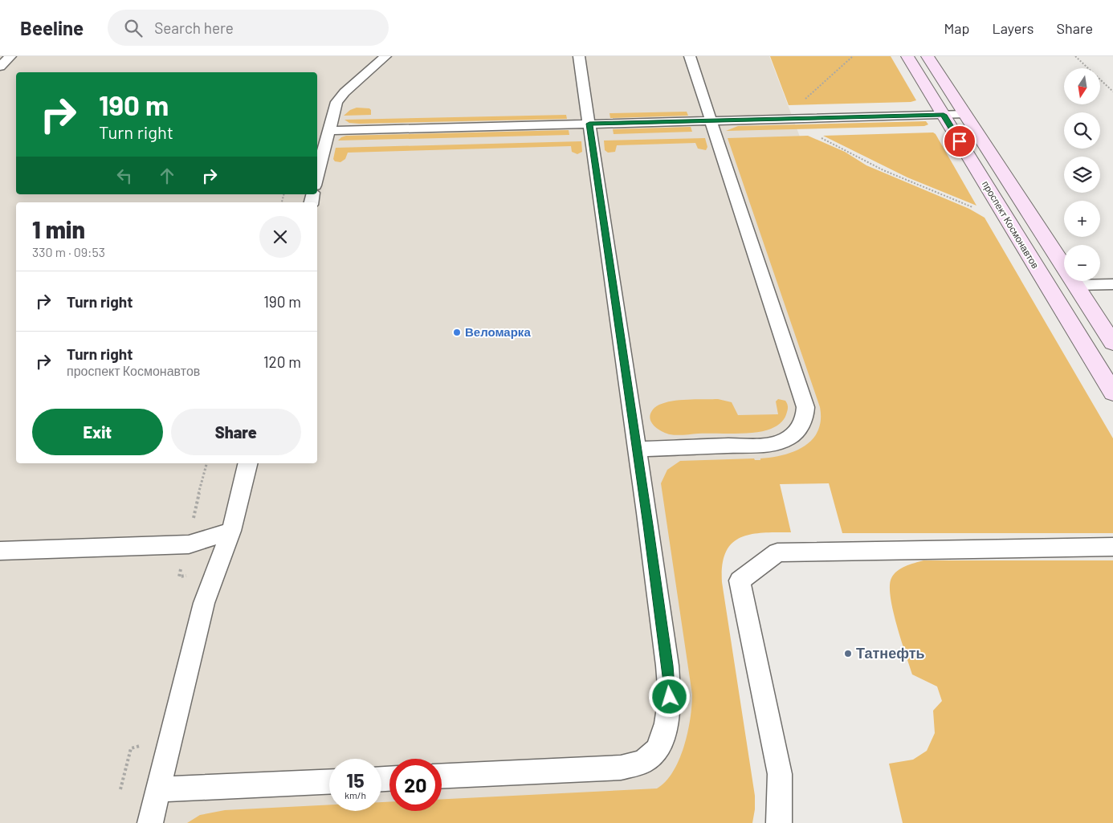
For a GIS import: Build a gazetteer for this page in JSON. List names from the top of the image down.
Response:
{
  "streets": {
    "street": ["проспект Космонавтов"]
  },
  "places": ["Веломарка", "Татнефть"],
  "north": "bottom",
  "page": {
    "header": "Beeline",
    "search": "Search here",
    "nav": ["Map", "Layers", "Share"],
    "map_buttons": ["+", "−"],
    "turn": ["190 m", "Turn right"],
    "heading": ["1 min", "330 m · 09:53"],
    "list": [
      {
        "name": "Turn right",
        "value": "190 m"
      },
      {
        "name": "Turn right",
        "note": "проспект Космонавтов",
        "value": "120 m"
      }
    ],
    "buttons": ["Exit", "Share"],
    "speed": "15 km/h",
    "limit": "20"
  }
}
